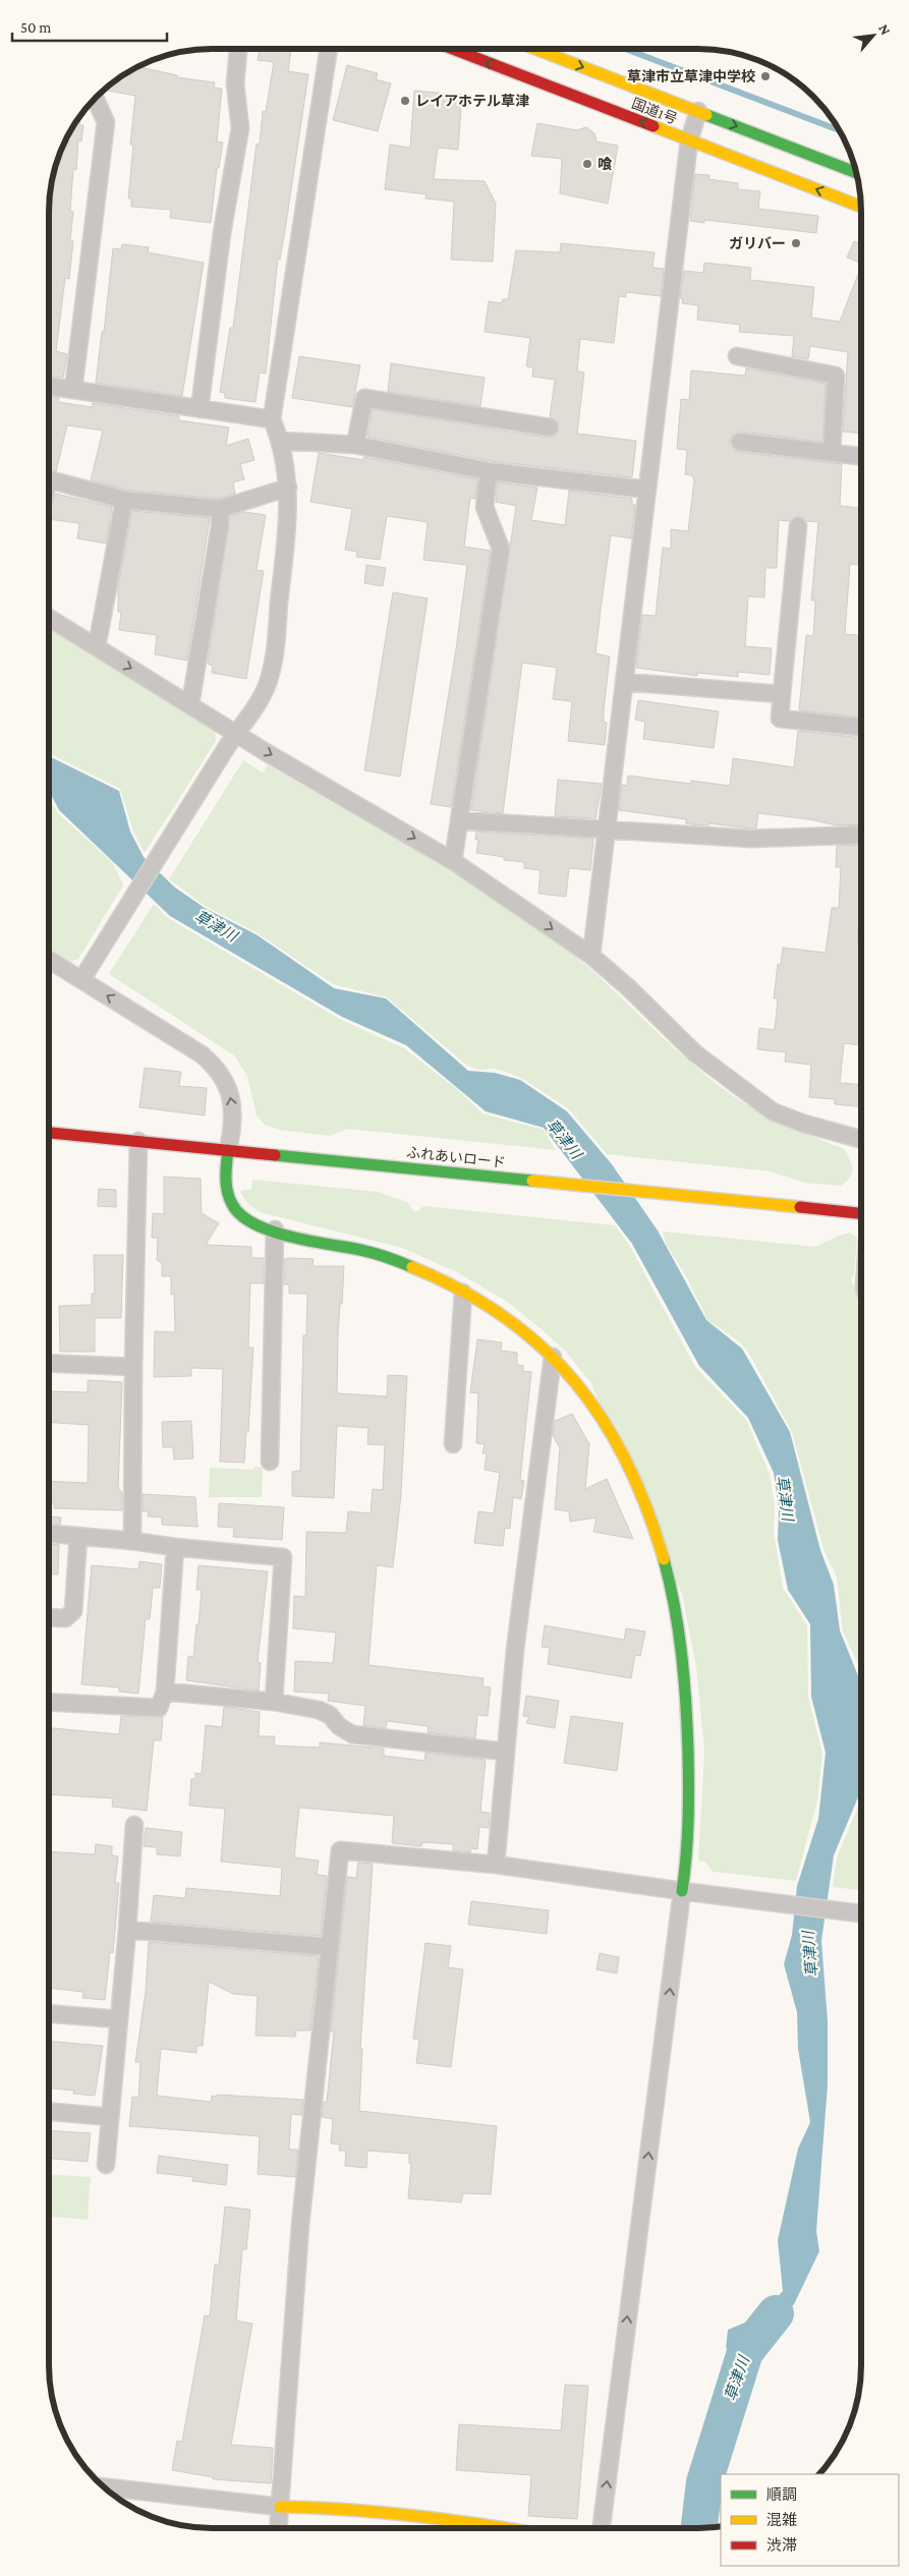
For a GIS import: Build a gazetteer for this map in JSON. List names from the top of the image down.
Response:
{
  "streets": {
    "main road": ["国道1号", "ふれあいロード"]
  },
  "water": ["草津川"],
  "places": [
    "草津市立草津中学校",
    "レイアホテル草津",
    "喰",
    "ガリバー"
  ],
  "legend": ["順調", "混雑", "渋滞"],
  "scale_bar": "50 m",
  "north": "top right"
}
